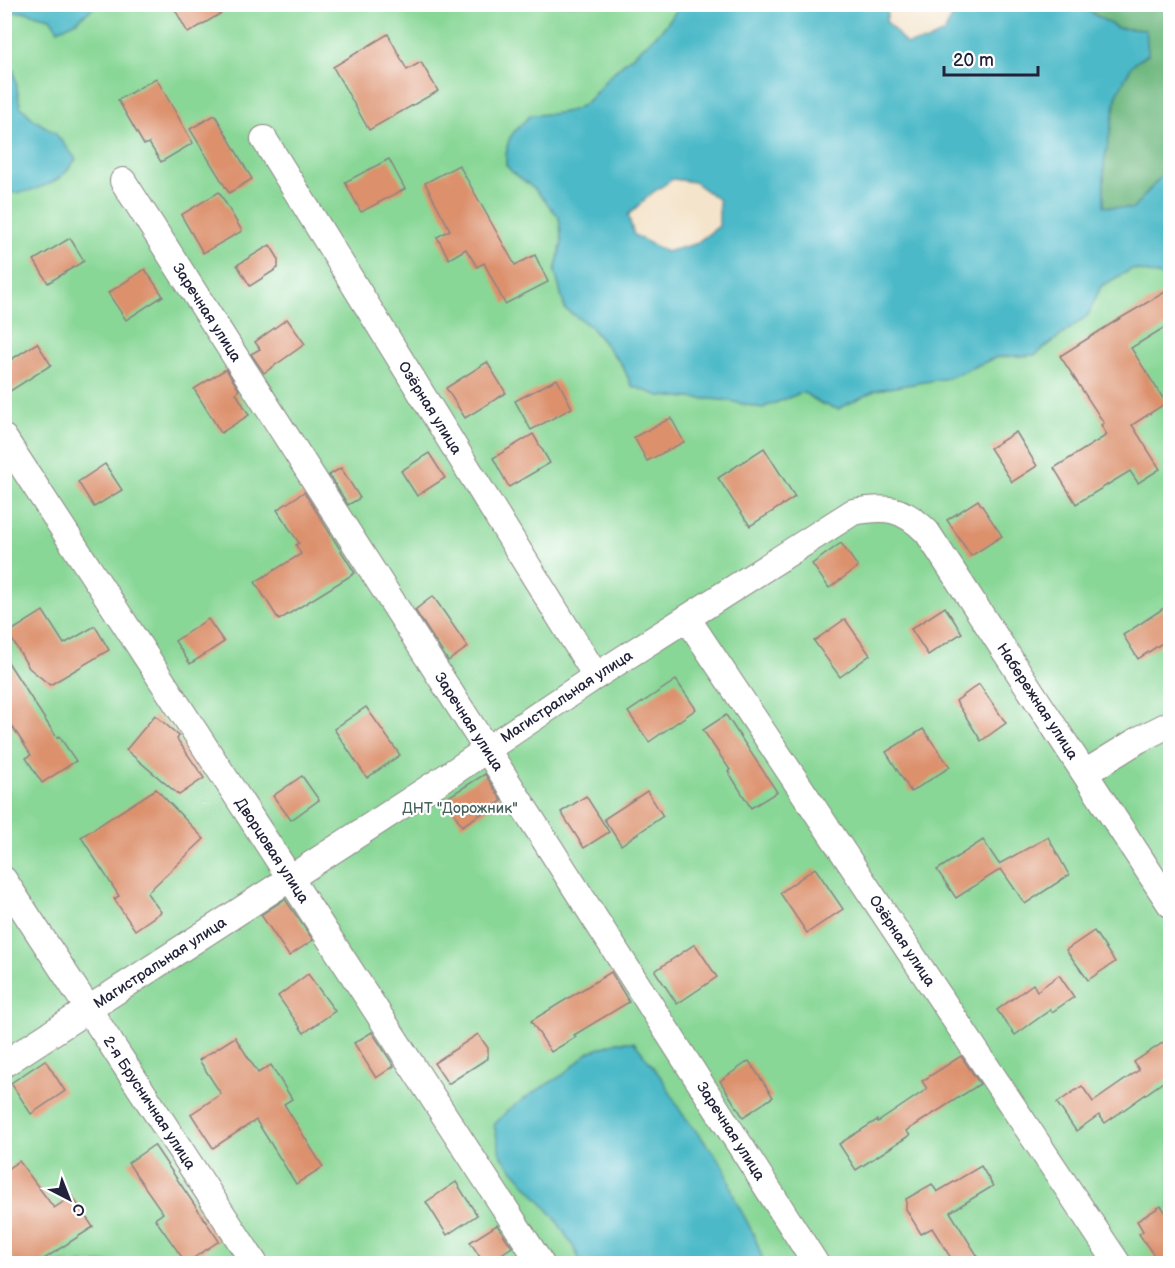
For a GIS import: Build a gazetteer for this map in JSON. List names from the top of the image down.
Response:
{
  "streets": {
    "street": [
      "Заречная улица",
      "Озёрная улица",
      "Магистральная улица",
      "Набережная улица",
      "Дворцовая улица",
      "2-я Брусничная улица"
    ]
  },
  "crossings": [
    ["Заречная улица", "Магистральная улица"],
    ["Озёрная улица", "Магистральная улица"],
    ["Магистральная улица", "Набережная улица"],
    ["Магистральная улица", "Дворцовая улица"],
    ["Магистральная улица", "2-я Брусничная улица"]
  ],
  "parks": ["ДНТ \"Дорожник\""],
  "scale_bar": "20 m",
  "north": "bottom right"
}
